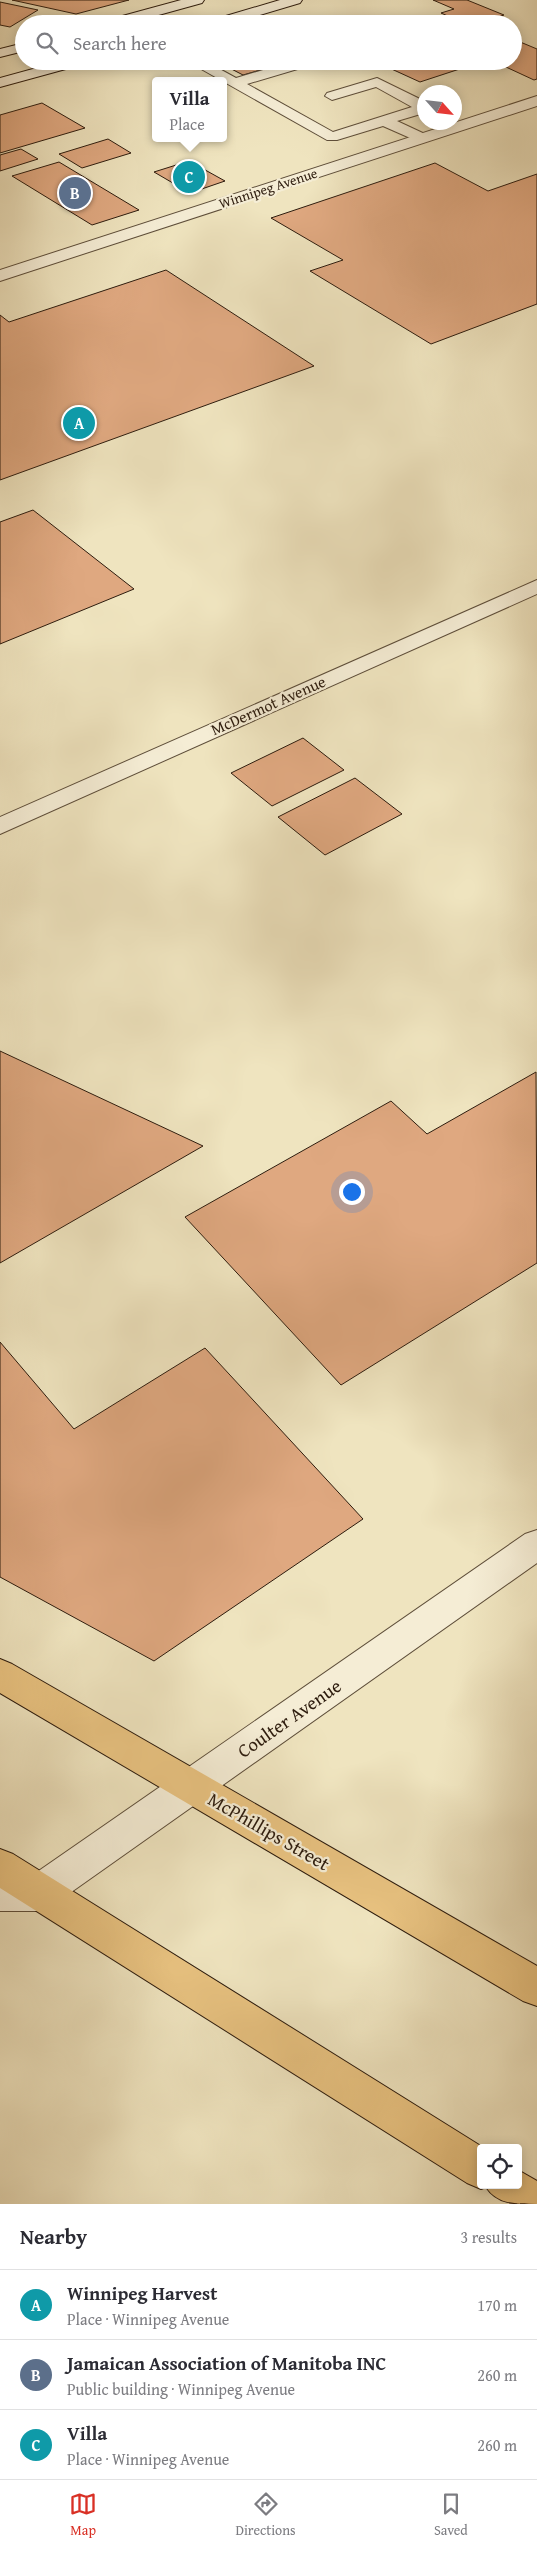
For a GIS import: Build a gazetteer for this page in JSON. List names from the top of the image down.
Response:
{
  "streets": {
    "main road": ["McPhillips Street"],
    "street": ["Winnipeg Avenue", "McDermot Avenue", "Coulter Avenue"]
  },
  "crossings": [
    ["Coulter Avenue", "McPhillips Street"]
  ],
  "north": "bottom right",
  "page": {
    "search": "Search here",
    "popup": ["Villa", "Place"],
    "pins": ["C", "B", "A"],
    "heading": ["Nearby", "3 results"],
    "list": [
      {
        "mark": "A",
        "name": "Winnipeg Harvest",
        "note": "Place · Winnipeg Avenue",
        "value": "170 m"
      },
      {
        "mark": "B",
        "name": "Jamaican Association of Manitoba INC",
        "note": "Public building · Winnipeg Avenue",
        "value": "260 m"
      },
      {
        "mark": "C",
        "name": "Villa",
        "note": "Place · Winnipeg Avenue",
        "value": "260 m"
      }
    ],
    "nav": ["Map", "Directions", "Saved"]
  }
}
